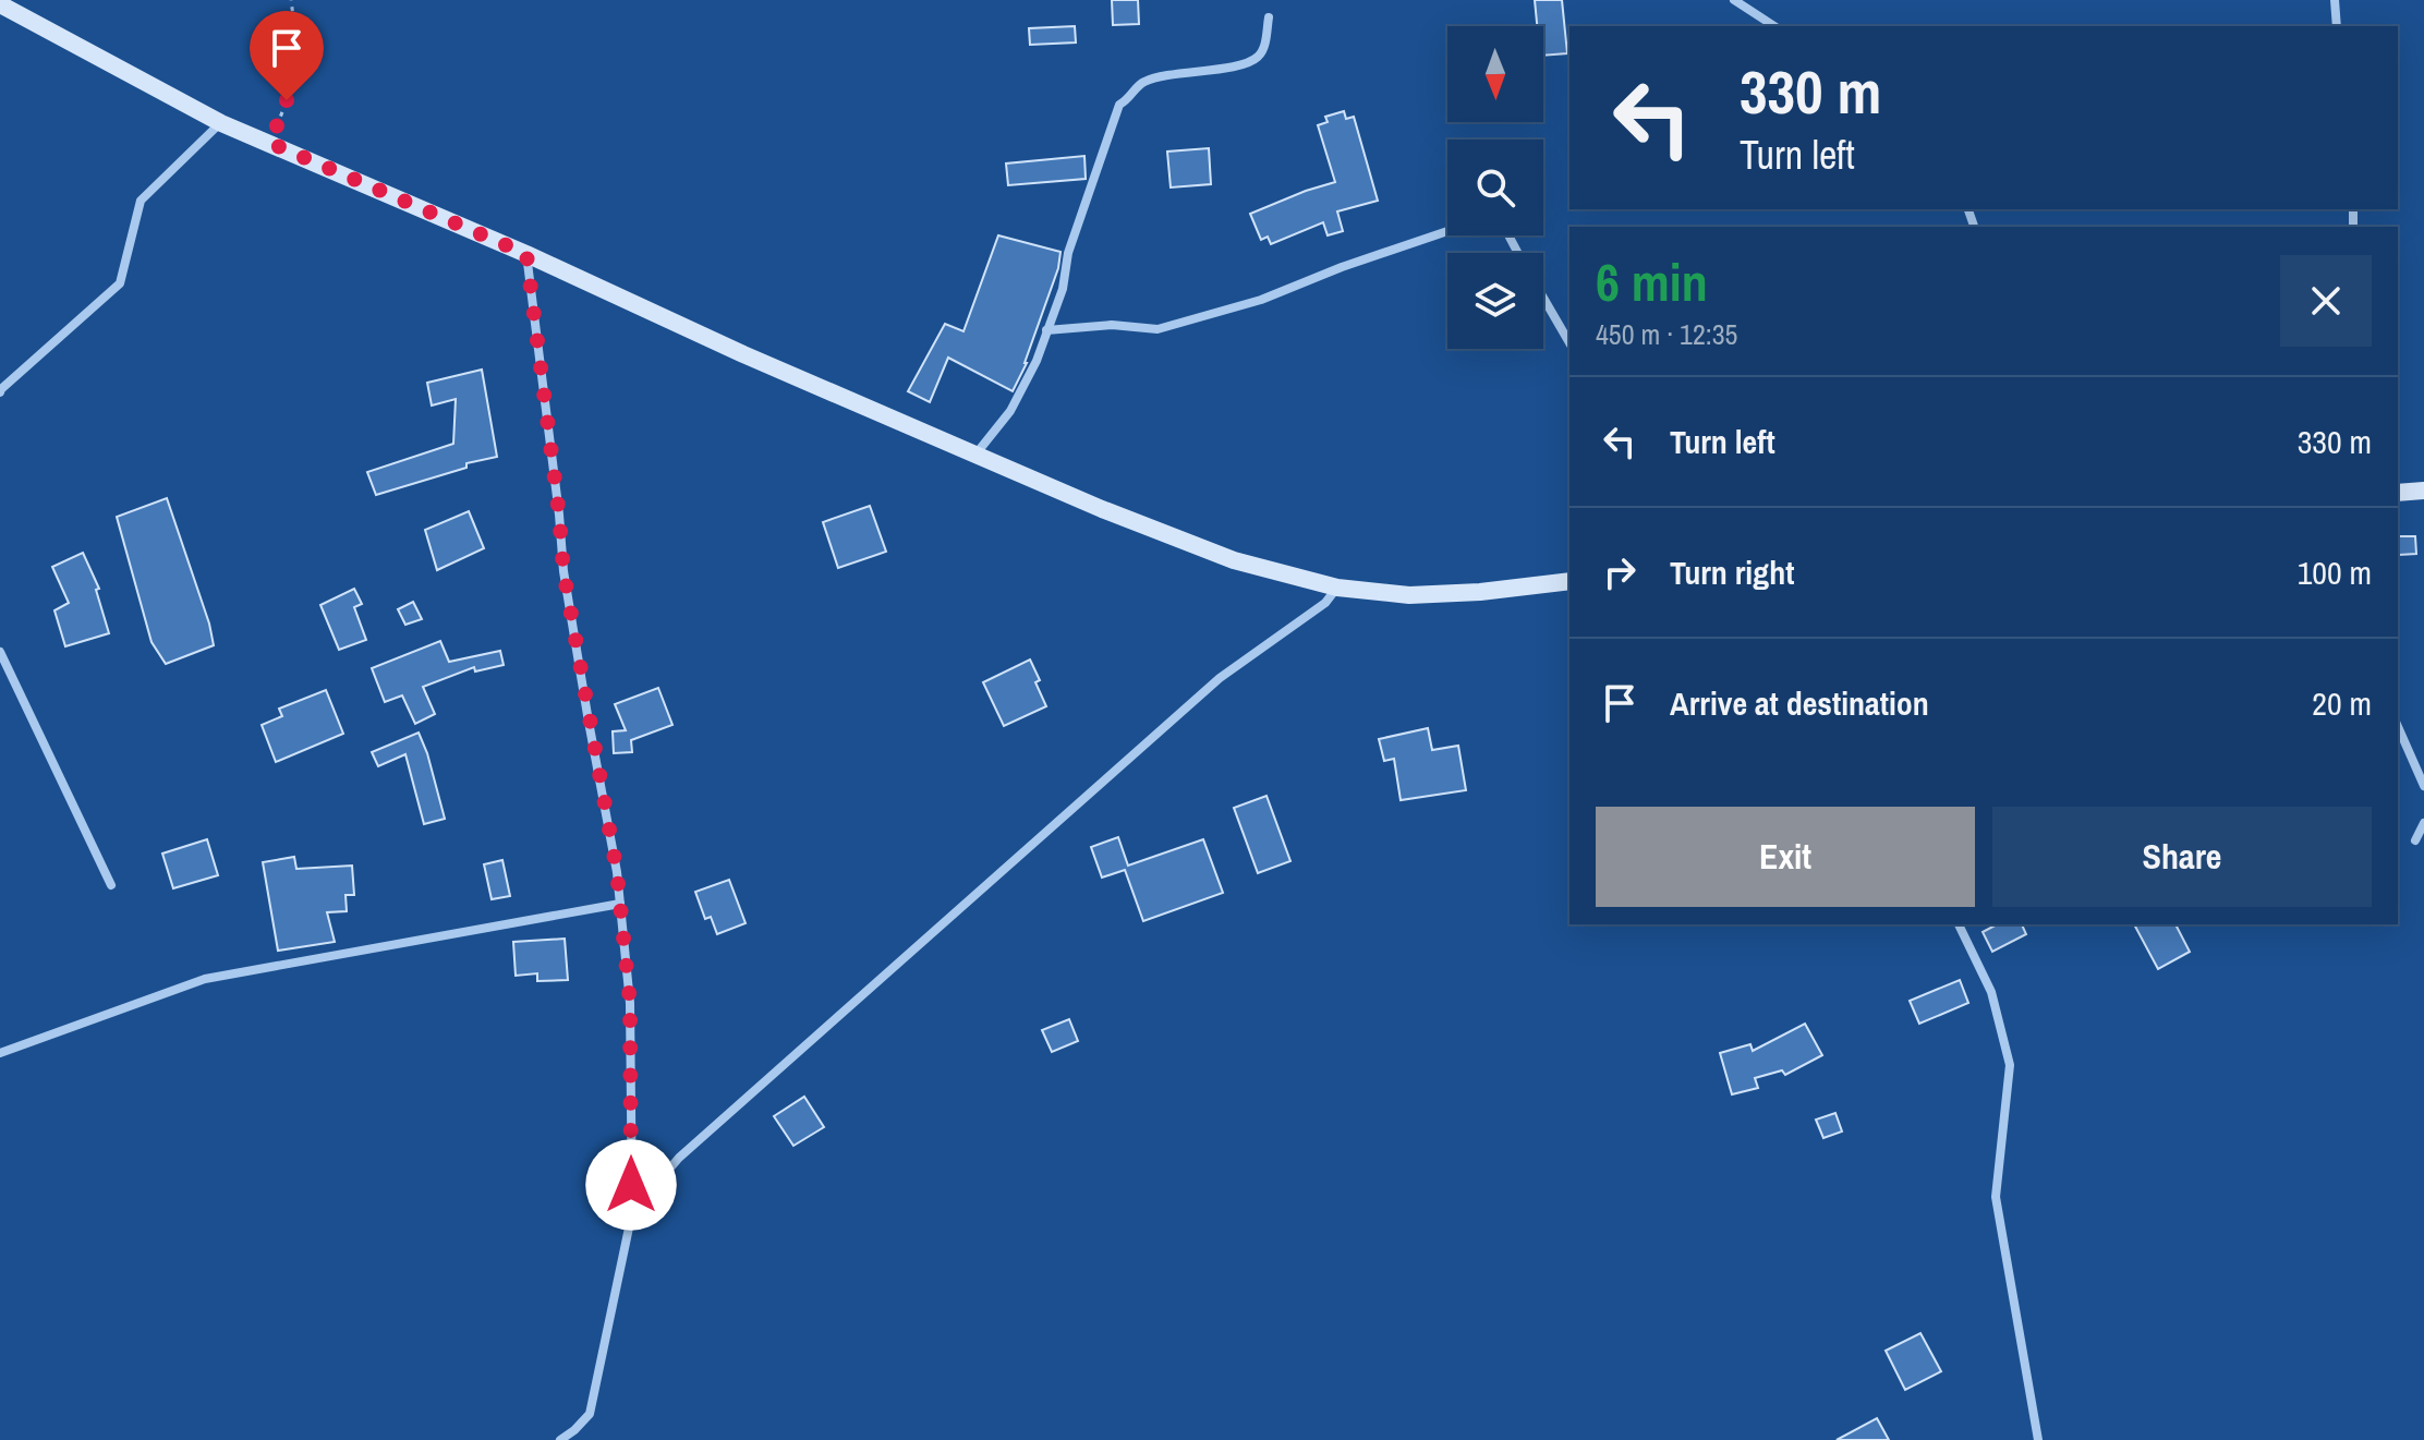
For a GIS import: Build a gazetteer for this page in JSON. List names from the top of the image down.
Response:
{
  "north": "bottom",
  "page": {
    "turn": ["330 m", "Turn left"],
    "heading": ["6 min", "450 m · 12:35"],
    "list": [
      {
        "name": "Turn left",
        "value": "330 m"
      },
      {
        "name": "Turn right",
        "value": "100 m"
      },
      {
        "name": "Arrive at destination",
        "value": "20 m"
      }
    ],
    "buttons": ["Exit", "Share"]
  }
}
